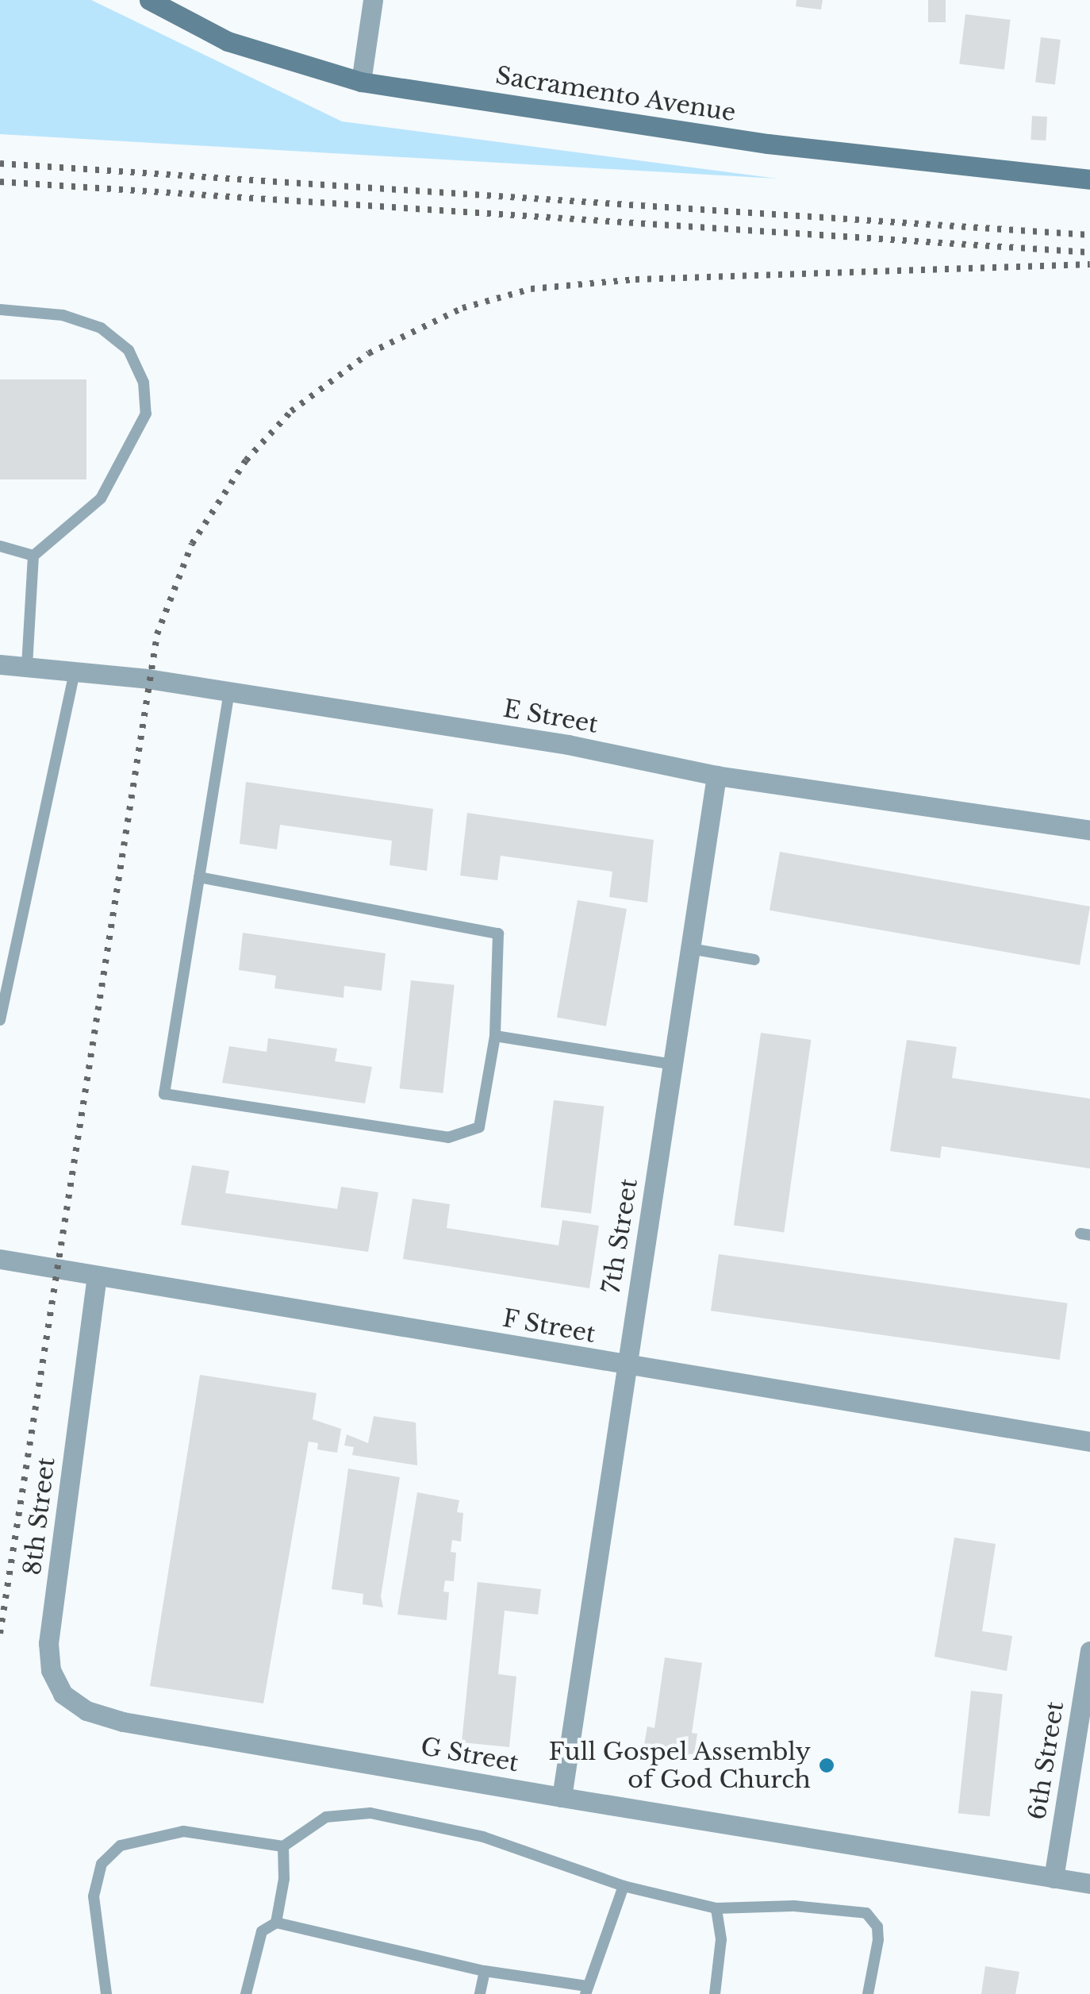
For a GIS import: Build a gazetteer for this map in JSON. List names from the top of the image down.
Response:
{
  "streets": {
    "main road": ["Sacramento Avenue"],
    "street": [
      "E Street",
      "7th Street",
      "F Street",
      "8th Street",
      "G Street",
      "6th Street"
    ]
  },
  "crossings": [
    ["E Street", "7th Street"],
    ["7th Street", "F Street"],
    ["7th Street", "G Street"],
    ["F Street", "8th Street"],
    ["8th Street", "G Street"],
    ["G Street", "6th Street"]
  ],
  "places": ["Full Gospel Assembly of God Church"]
}
